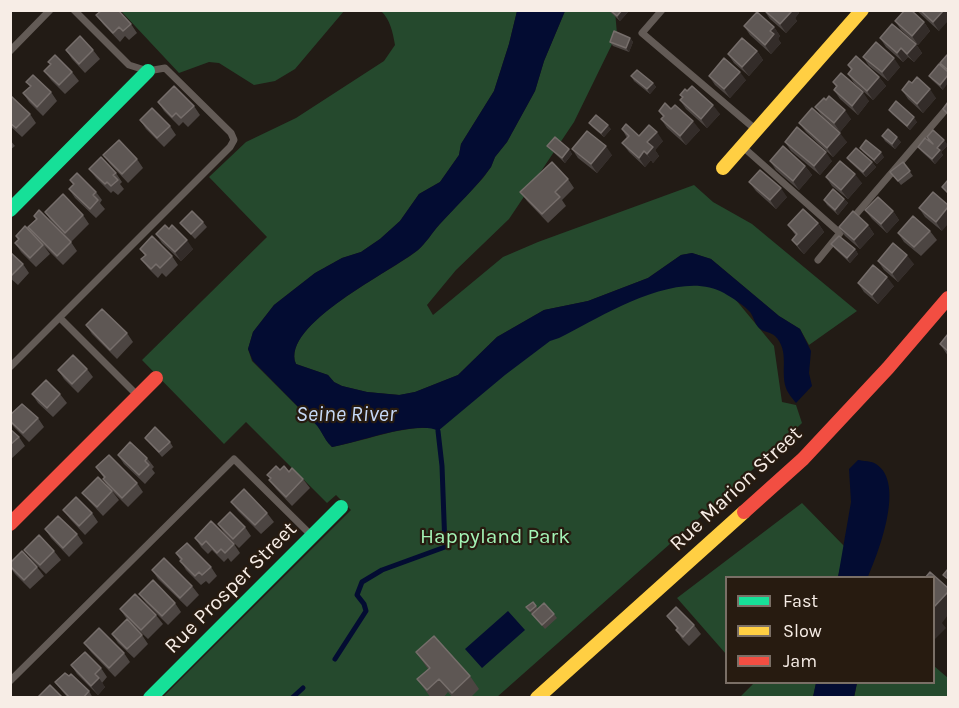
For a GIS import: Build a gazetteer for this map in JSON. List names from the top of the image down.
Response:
{
  "streets": {
    "street": ["Rue Marion Street", "Rue Prosper Street"]
  },
  "water": ["Seine River"],
  "parks": ["Happyland Park"],
  "legend": ["Fast", "Slow", "Jam"]
}
